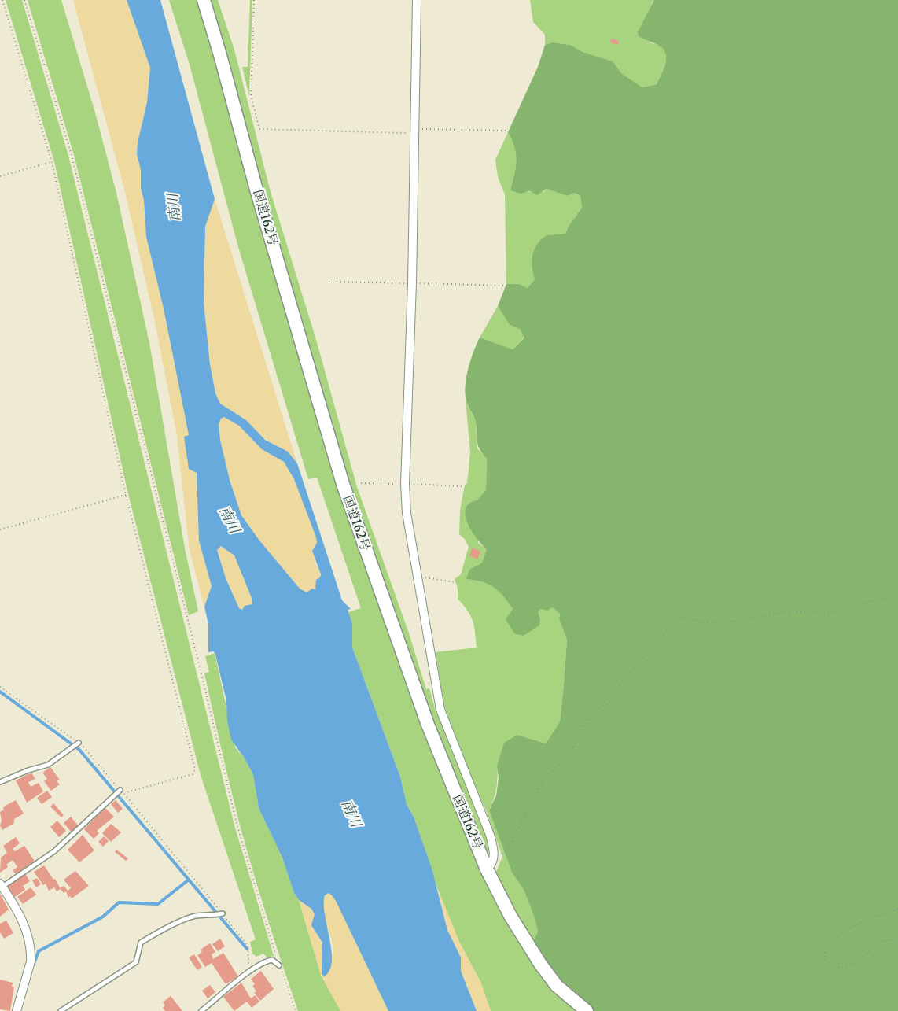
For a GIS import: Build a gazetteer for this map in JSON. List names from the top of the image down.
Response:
{
  "streets": {
    "highway": ["国道162号"]
  },
  "water": ["南川"]
}
